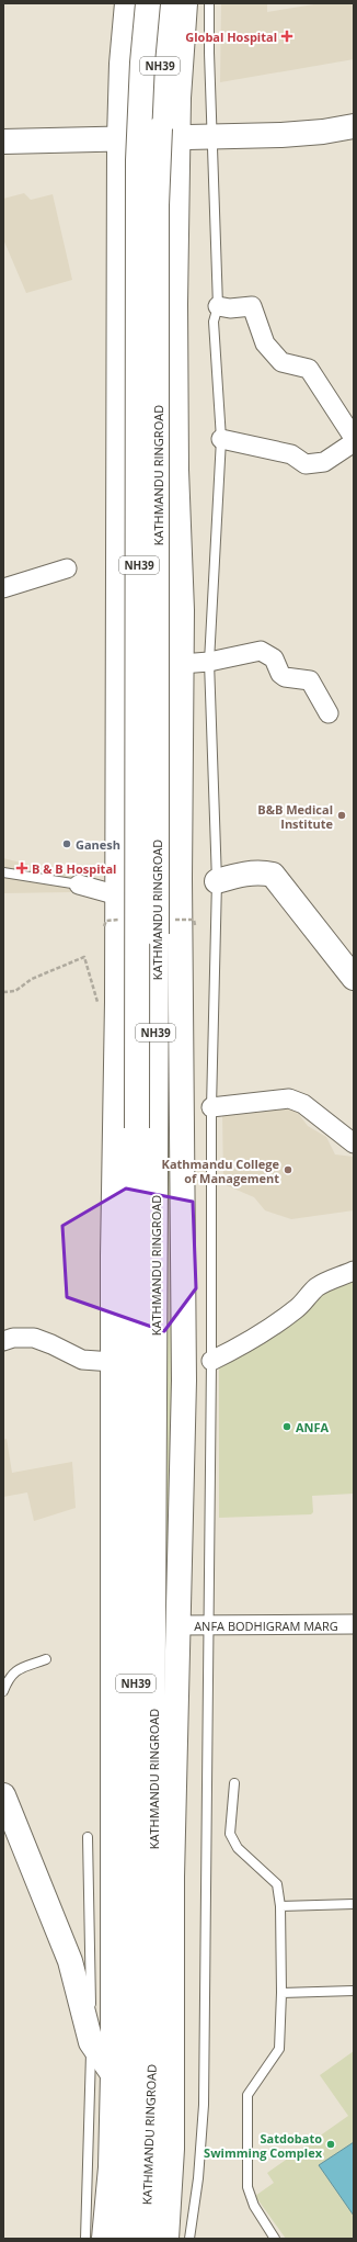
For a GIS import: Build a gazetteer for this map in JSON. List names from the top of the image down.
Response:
{
  "streets": {
    "main road": ["NH39", "KATHMANDU RINGROAD"],
    "street": ["ANFA BODHIGRAM MARG"]
  },
  "places": {
    "health": ["Global Hospital", "B & B Hospital"],
    "other": [
      "B&B Medical Institute",
      "Ganesh",
      "Kathmandu College of Management",
      "ANFA",
      "Satdobato Swimming Complex"
    ]
  }
}
